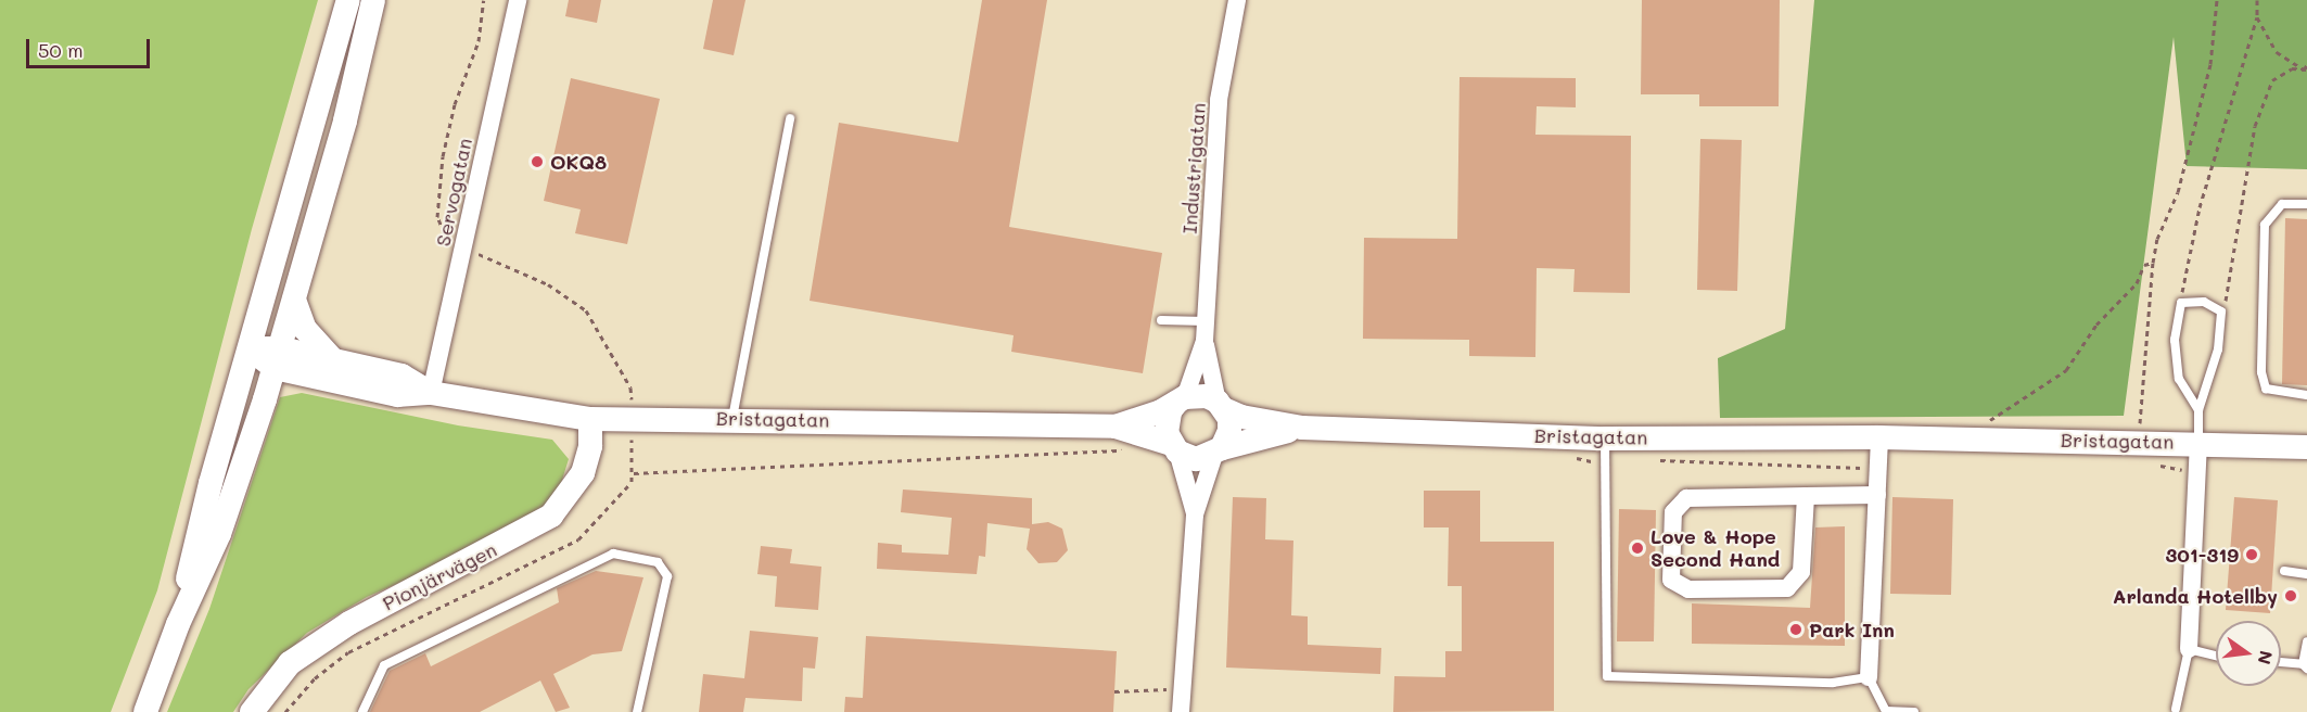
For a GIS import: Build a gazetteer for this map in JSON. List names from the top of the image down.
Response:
{
  "streets": {
    "street": [
      "Industrigatan",
      "Servogatan",
      "Bristagatan",
      "Pionjärvägen"
    ]
  },
  "crossings": [
    ["Industrigatan", "Bristagatan"],
    ["Servogatan", "Bristagatan"],
    ["Bristagatan", "Pionjärvägen"]
  ],
  "places": [
    "OKQ8",
    "Love & Hope Second Hand",
    "301-319",
    "Arlanda Hotellby",
    "Park Inn"
  ],
  "scale_bar": "50 m",
  "north": "right"
}
